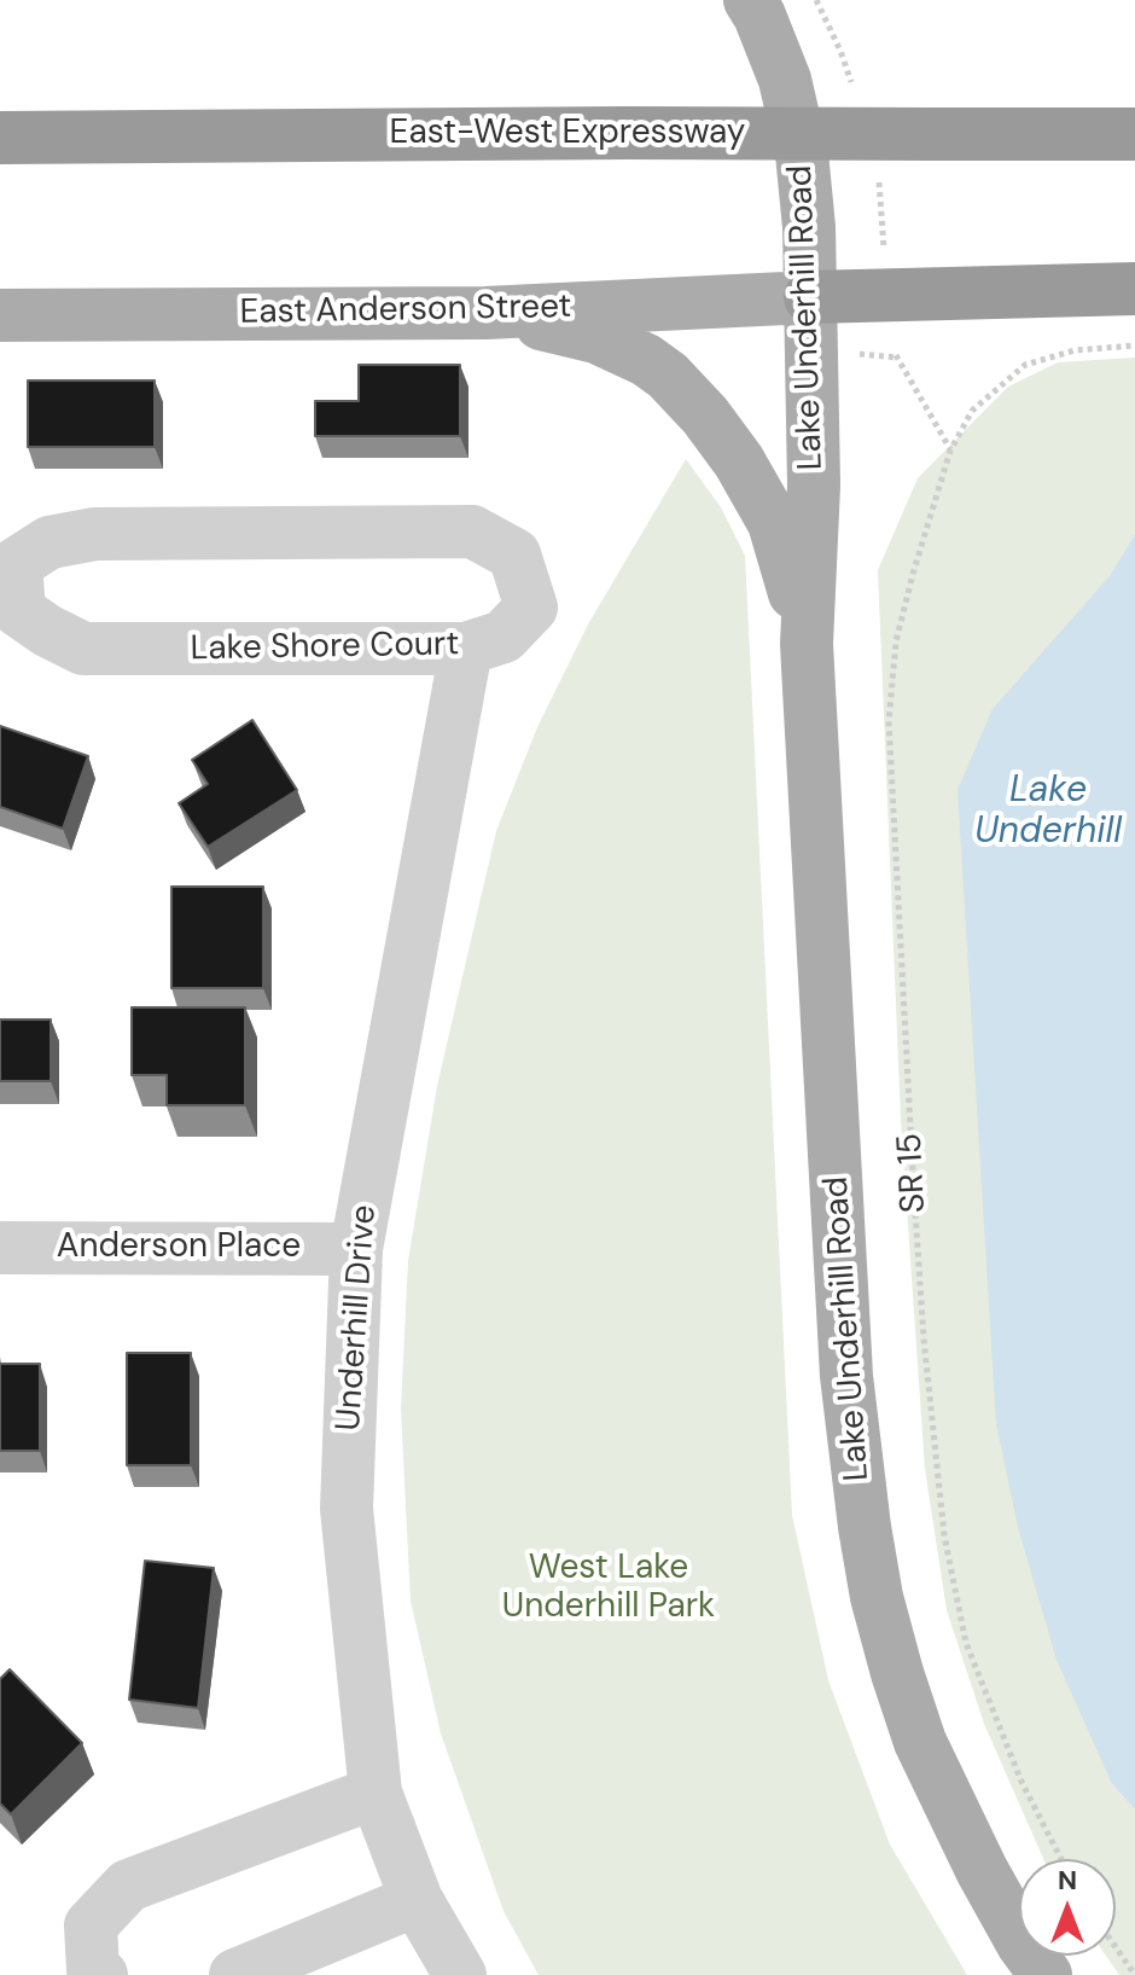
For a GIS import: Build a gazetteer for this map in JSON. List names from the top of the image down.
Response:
{
  "streets": {
    "highway": ["East-West Expressway"],
    "main road": ["East Anderson Street", "Lake Underhill Road"],
    "street": ["Lake Shore Court", "Anderson Place", "Underhill Drive"],
    "path": ["SR 15"]
  },
  "crossings": [
    ["East Anderson Street", "Lake Underhill Road"],
    ["Lake Shore Court", "Underhill Drive"],
    ["Anderson Place", "Underhill Drive"]
  ],
  "water": ["Lake Underhill"],
  "parks": ["West Lake Underhill Park"],
  "north": "top"
}
